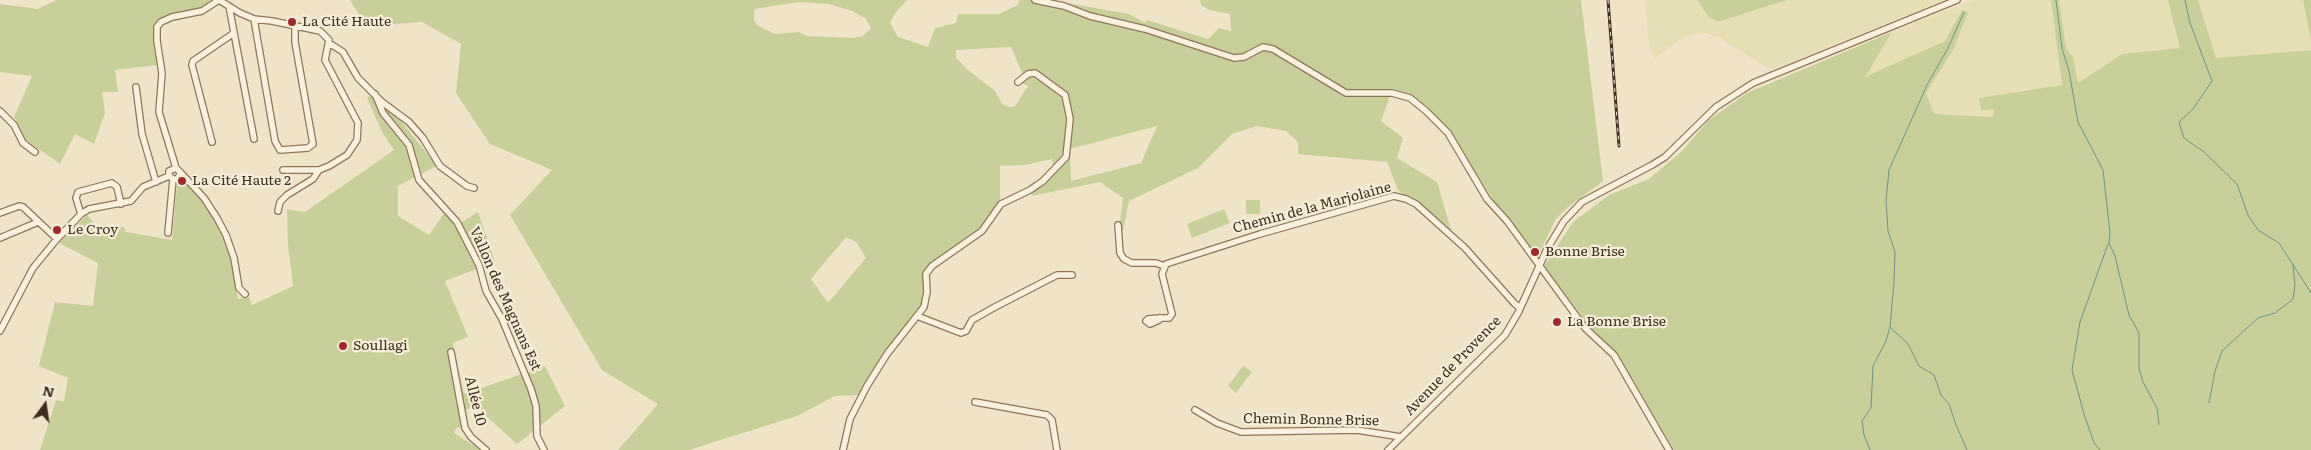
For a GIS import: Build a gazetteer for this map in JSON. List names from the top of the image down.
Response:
{
  "streets": {
    "street": [
      "Chemin de la Marjolaine",
      "Vallon des Magnans Est",
      "Avenue de Provence",
      "Allée 10",
      "Chemin Bonne Brise"
    ]
  },
  "crossings": [
    ["Chemin de la Marjolaine", "Avenue de Provence"],
    ["Avenue de Provence", "Chemin Bonne Brise"]
  ],
  "places": [
    "La Cité Haute",
    "La Cité Haute 2",
    "Le Croy",
    "Bonne Brise",
    "La Bonne Brise",
    "Soullagi"
  ],
  "north": "top"
}
